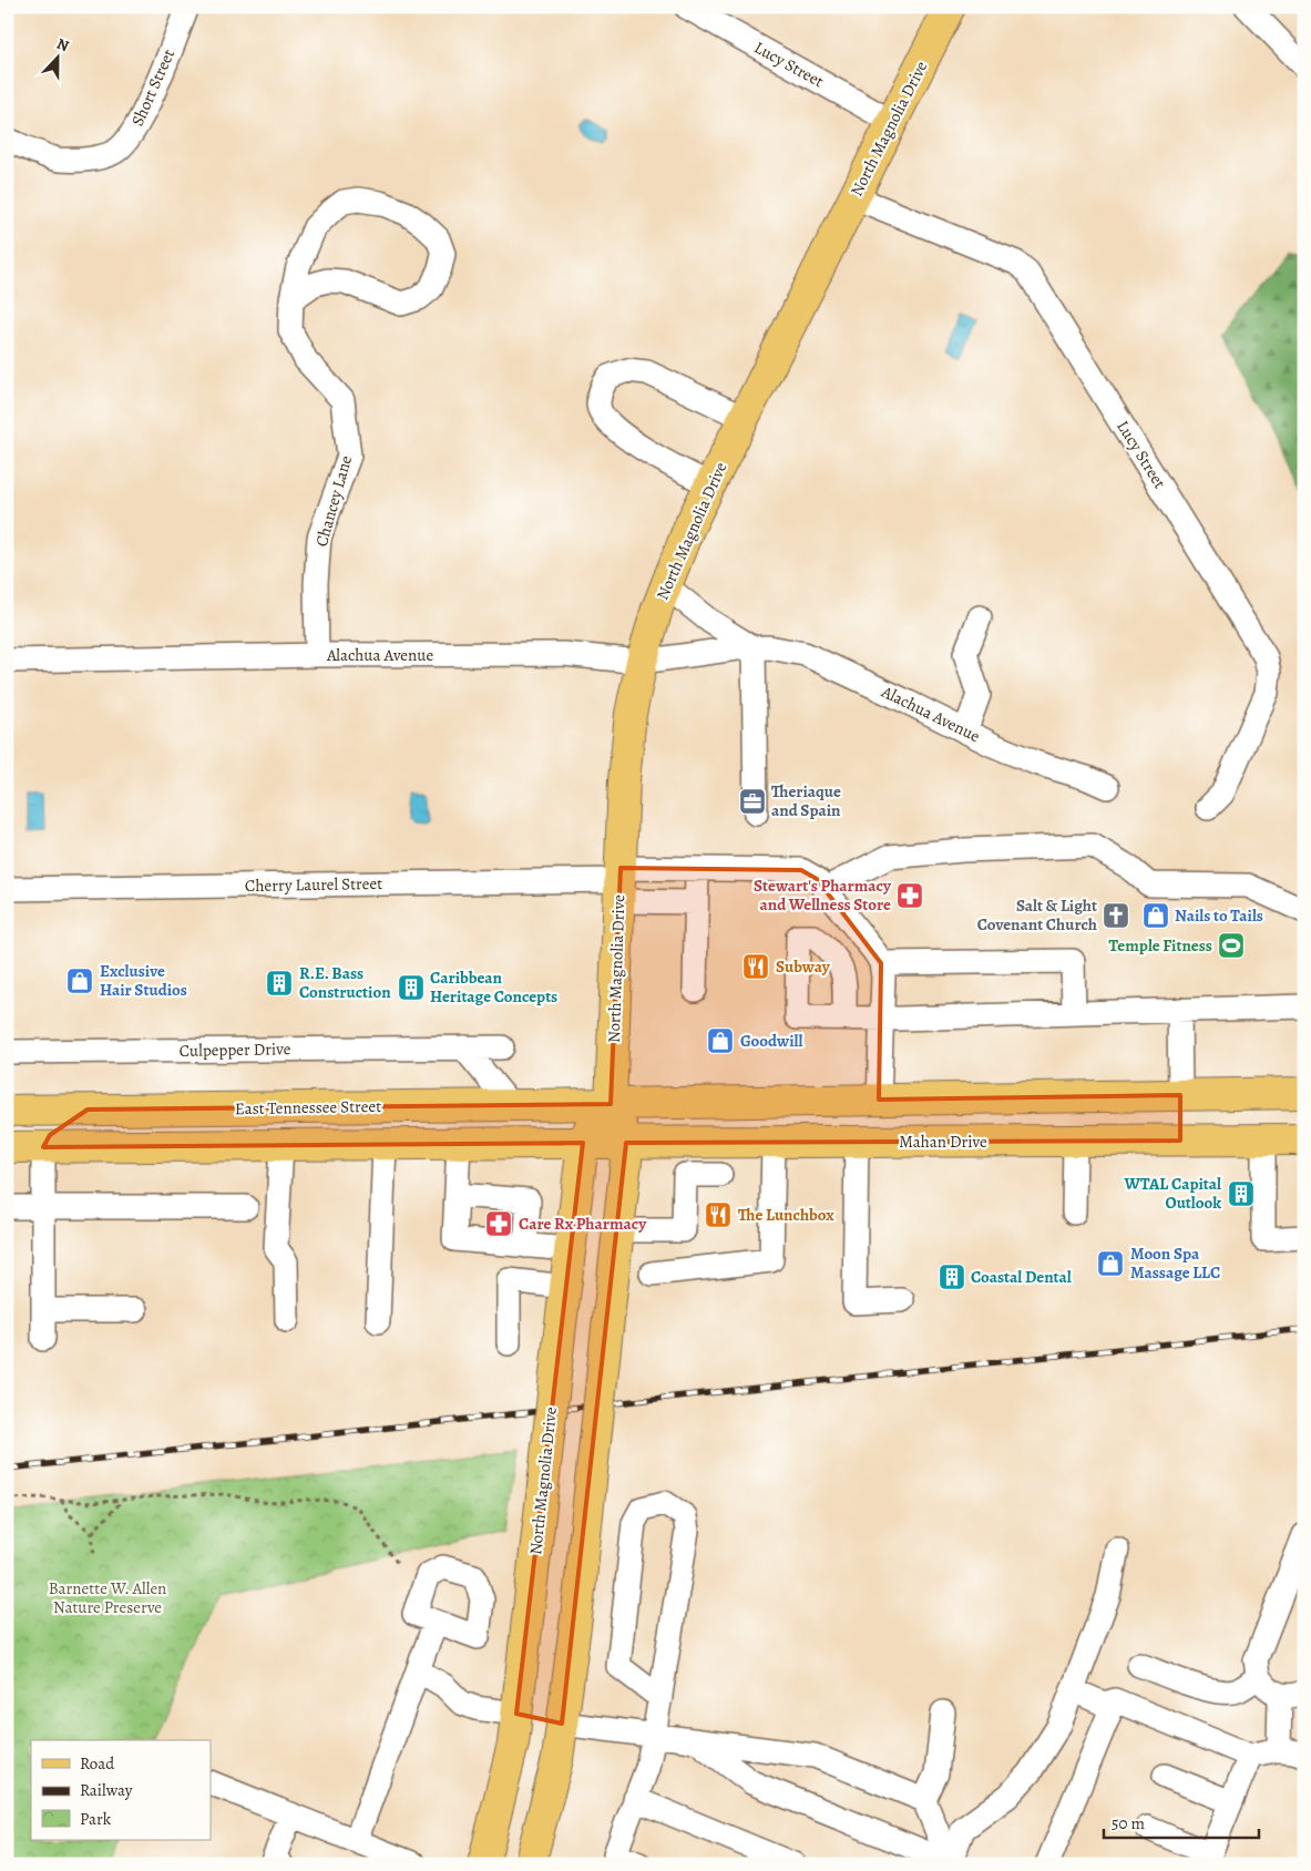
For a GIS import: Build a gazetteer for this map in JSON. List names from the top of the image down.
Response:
{
  "streets": {
    "main road": ["North Magnolia Drive", "East Tennessee Street", "Mahan Drive"],
    "street": [
      "Lucy Street",
      "Short Street",
      "Chancey Lane",
      "Alachua Avenue",
      "Cherry Laurel Street",
      "Culpepper Drive"
    ]
  },
  "crossings": [
    ["Lucy Street", "North Magnolia Drive"],
    ["North Magnolia Drive", "Alachua Avenue"],
    ["North Magnolia Drive", "Cherry Laurel Street"],
    ["North Magnolia Drive", "East Tennessee Street"],
    ["North Magnolia Drive", "Mahan Drive"],
    ["Chancey Lane", "Alachua Avenue"]
  ],
  "parks": ["Barnette W. Allen Nature Preserve"],
  "places": {
    "office": ["Theriaque and Spain"],
    "pharmacy": ["Stewart's Pharmacy and Wellness Store", "Care Rx Pharmacy"],
    "church": ["Salt & Light Covenant Church"],
    "shop": [
      "Nails to Tails",
      "Exclusive Hair Studios",
      "Goodwill",
      "Moon Spa Massage LLC"
    ],
    "sports": ["Temple Fitness"],
    "restaurant": ["Subway", "The Lunchbox"],
    "building": [
      "R.E. Bass Construction",
      "Caribbean Heritage Concepts",
      "WTAL Capital Outlook",
      "Coastal Dental"
    ]
  },
  "legend": ["Road", "Railway", "Park"],
  "scale_bar": "50 m",
  "north": "top"
}
